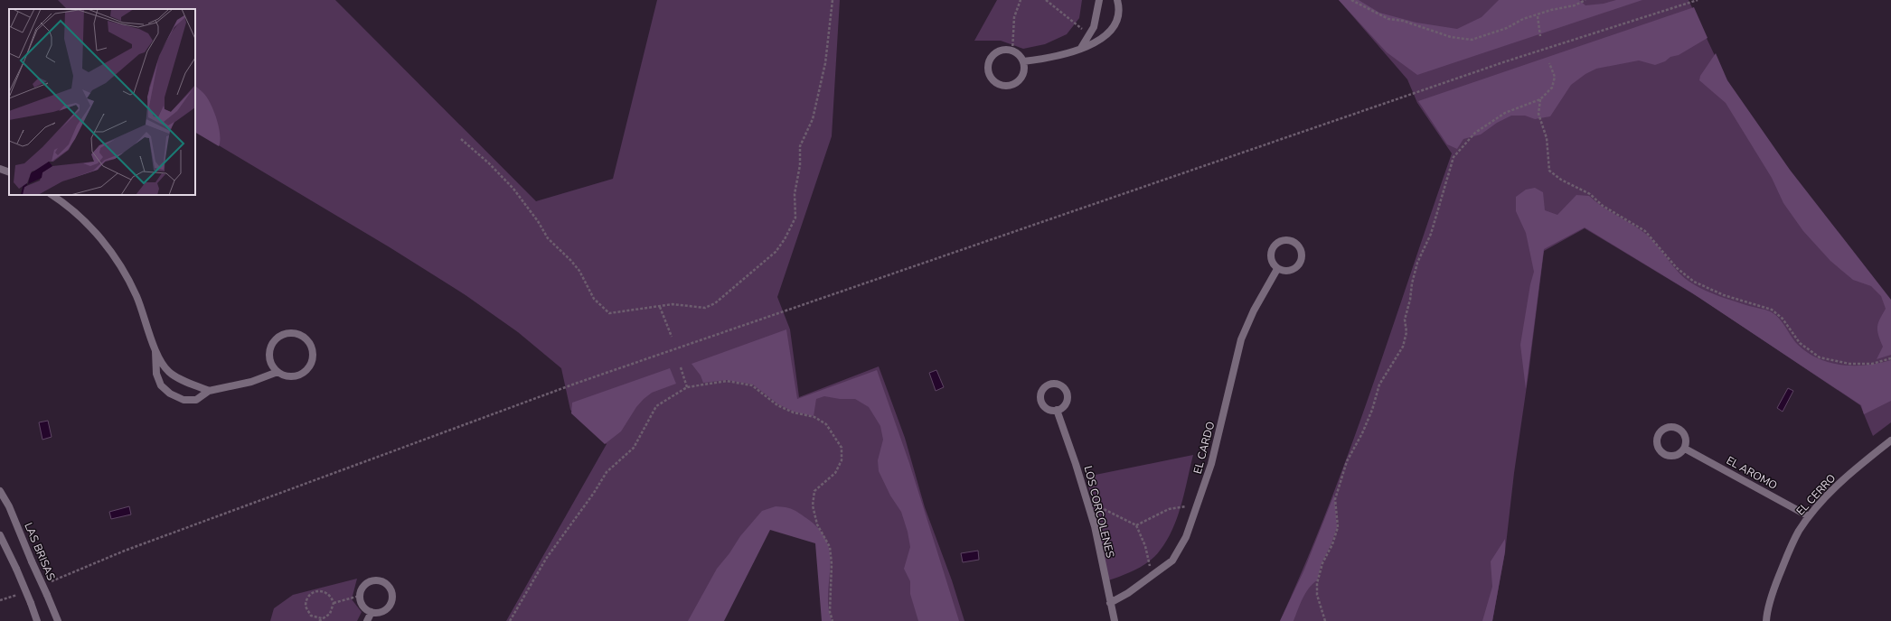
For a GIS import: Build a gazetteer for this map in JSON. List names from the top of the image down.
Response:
{
  "streets": {
    "street": [
      "EL CARDO",
      "EL AROMO",
      "EL CERRO",
      "LOS CORCOLENES",
      "LAS BRISAS"
    ]
  },
  "crossings": [
    ["EL CARDO", "LOS CORCOLENES"],
    ["EL AROMO", "EL CERRO"]
  ]
}
